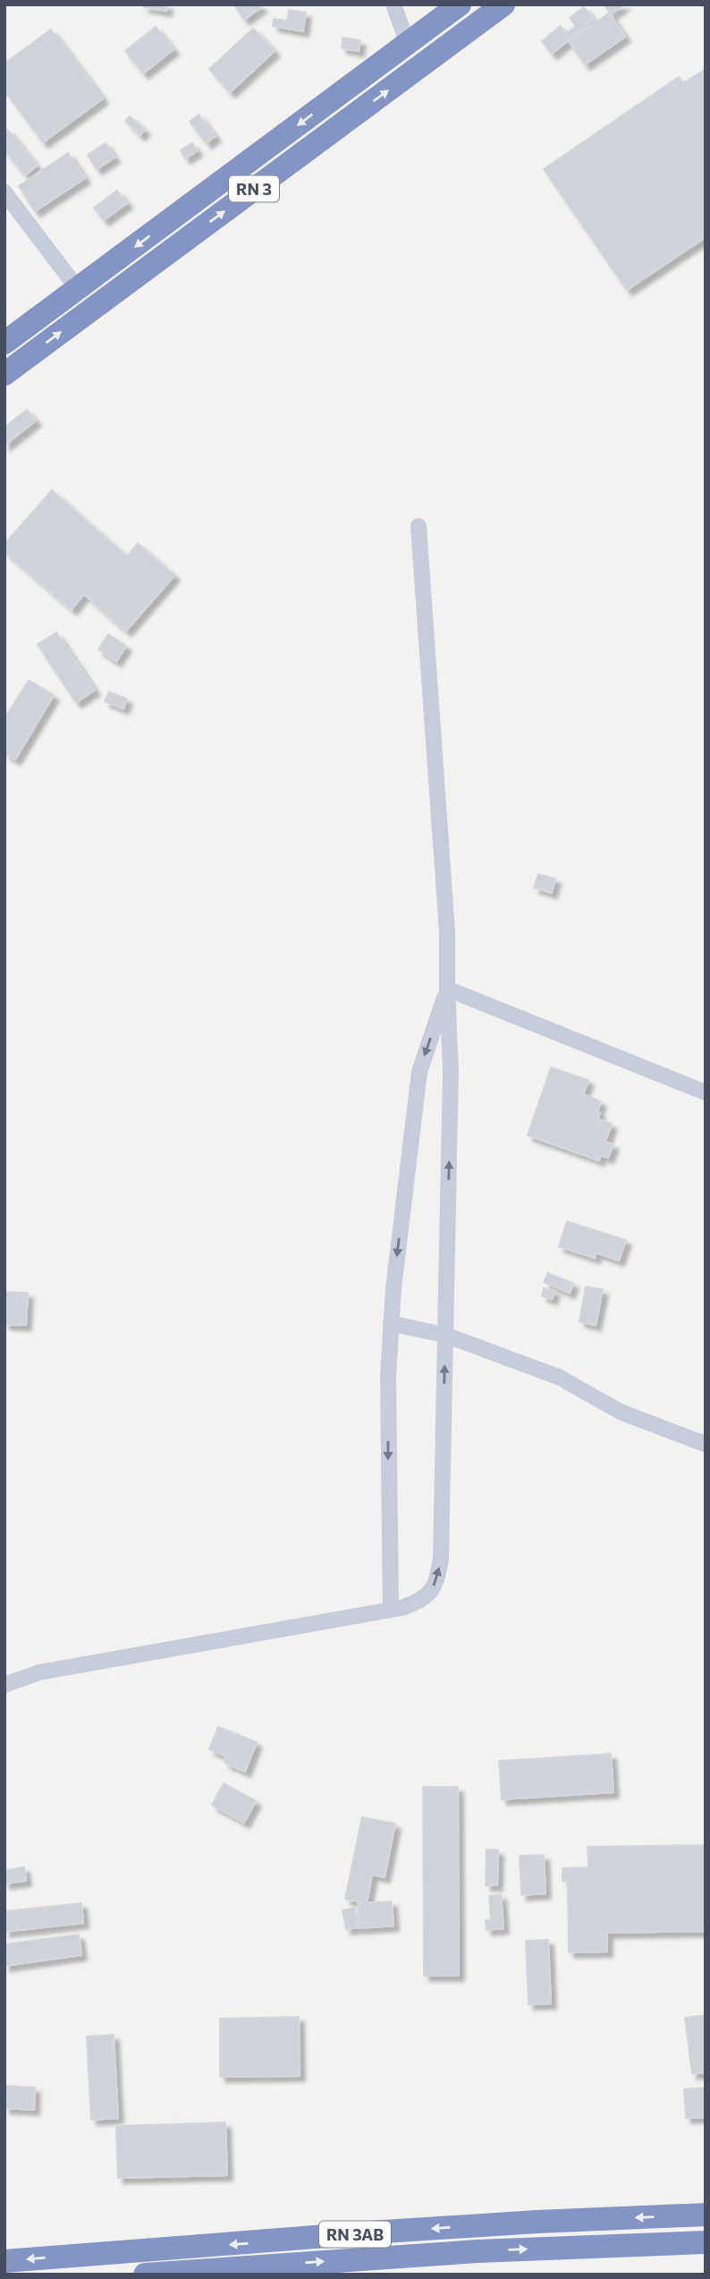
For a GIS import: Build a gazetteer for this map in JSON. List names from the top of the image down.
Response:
{
  "streets": {
    "highway": ["RN 3", "RN 3AB"]
  }
}
